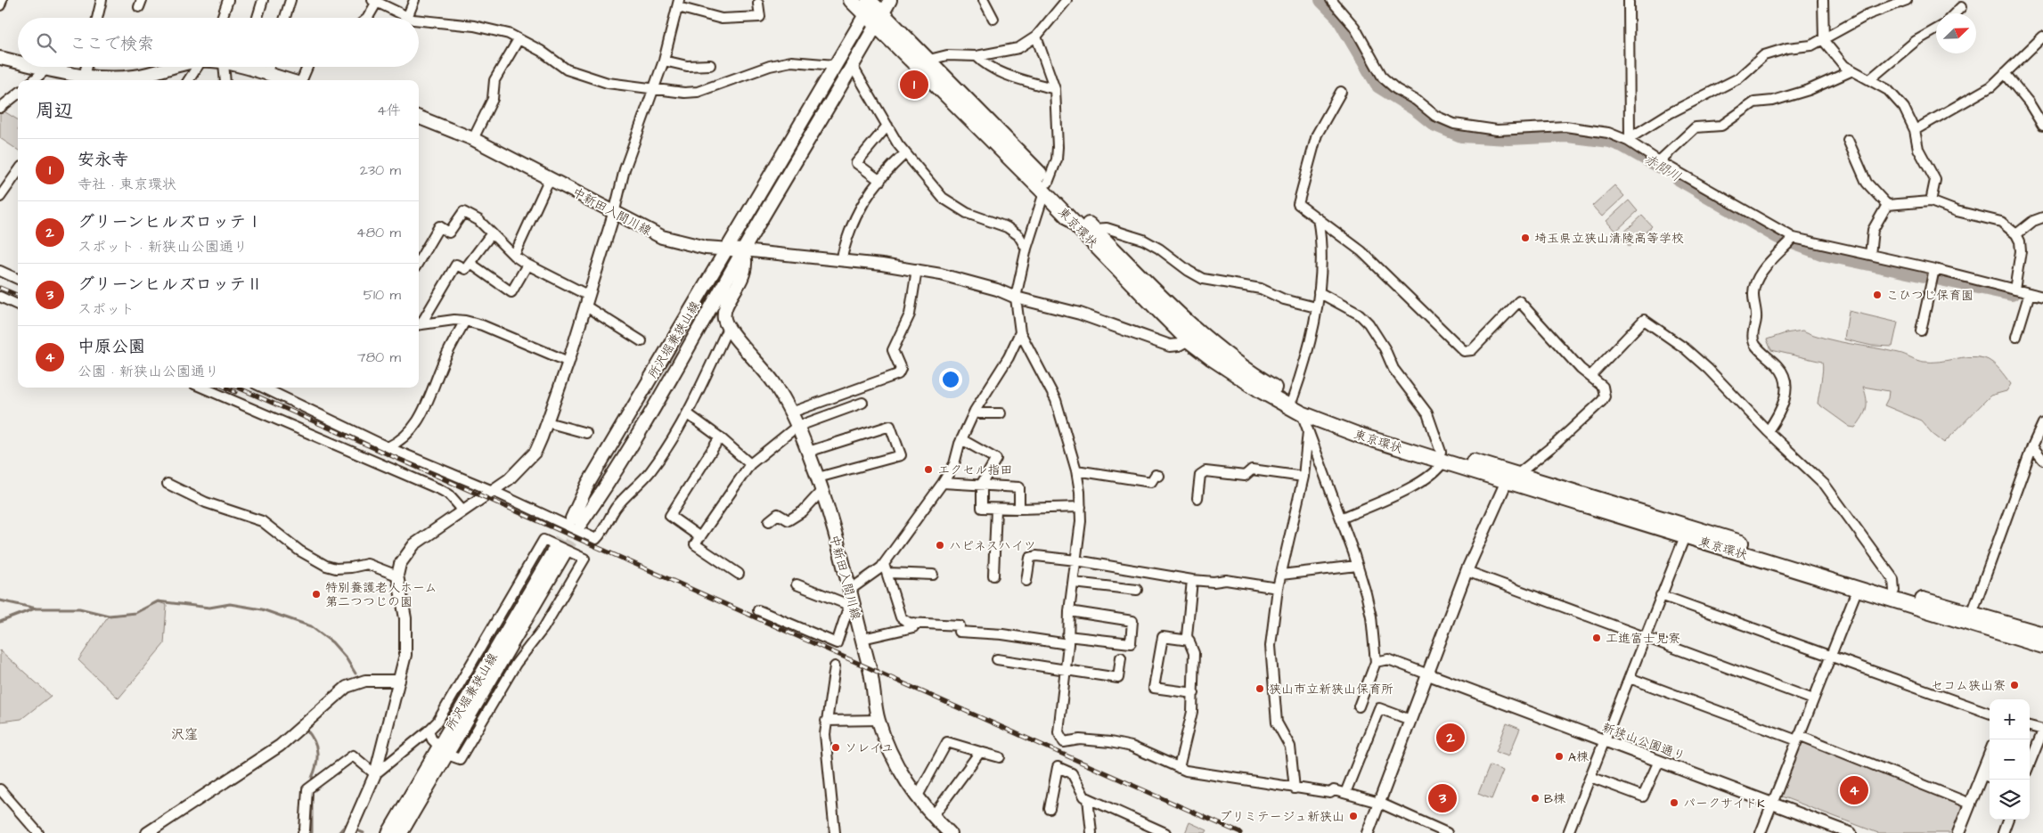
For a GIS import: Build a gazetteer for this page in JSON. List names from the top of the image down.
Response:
{
  "streets": {
    "highway": ["東京環状"],
    "main road": ["中新田入間川線", "所沢堀兼狭山線"],
    "street": ["新狭山公園通り"]
  },
  "crossings": [
    ["中新田入間川線", "所沢堀兼狭山線"],
    ["東京環状", "所沢堀兼狭山線"]
  ],
  "districts": ["沢窪"],
  "water": ["赤間川"],
  "places": [
    "埼玉県立狭山清陵高等学校",
    "こひつじ保育園",
    "エクセル指田",
    "ハピネスハイツ",
    "特別養護老人ホーム 第二つつじの園",
    "工進富士見寮",
    "セコム狭山寮",
    "狭山市立新狭山保育所",
    "ソレイユ",
    "A棟",
    "B棟",
    "パークサイドK",
    "プリミテージュ新狭山"
  ],
  "north": "top right",
  "page": {
    "search": "ここで検索",
    "pins": [
      "1",
      "2",
      "4",
      "3"
    ],
    "heading": ["周辺", "4件"],
    "list": [
      {
        "mark": "1",
        "name": "安永寺",
        "note": "寺社 · 東京環状",
        "value": "230 m"
      },
      {
        "mark": "2",
        "name": "グリーンヒルズロッテⅠ",
        "note": "スポット · 新狭山公園通り",
        "value": "480 m"
      },
      {
        "mark": "3",
        "name": "グリーンヒルズロッテⅡ",
        "note": "スポット",
        "value": "510 m"
      },
      {
        "mark": "4",
        "name": "中原公園",
        "note": "公園 · 新狭山公園通り",
        "value": "780 m"
      }
    ],
    "map_buttons": ["+", "−"]
  }
}
